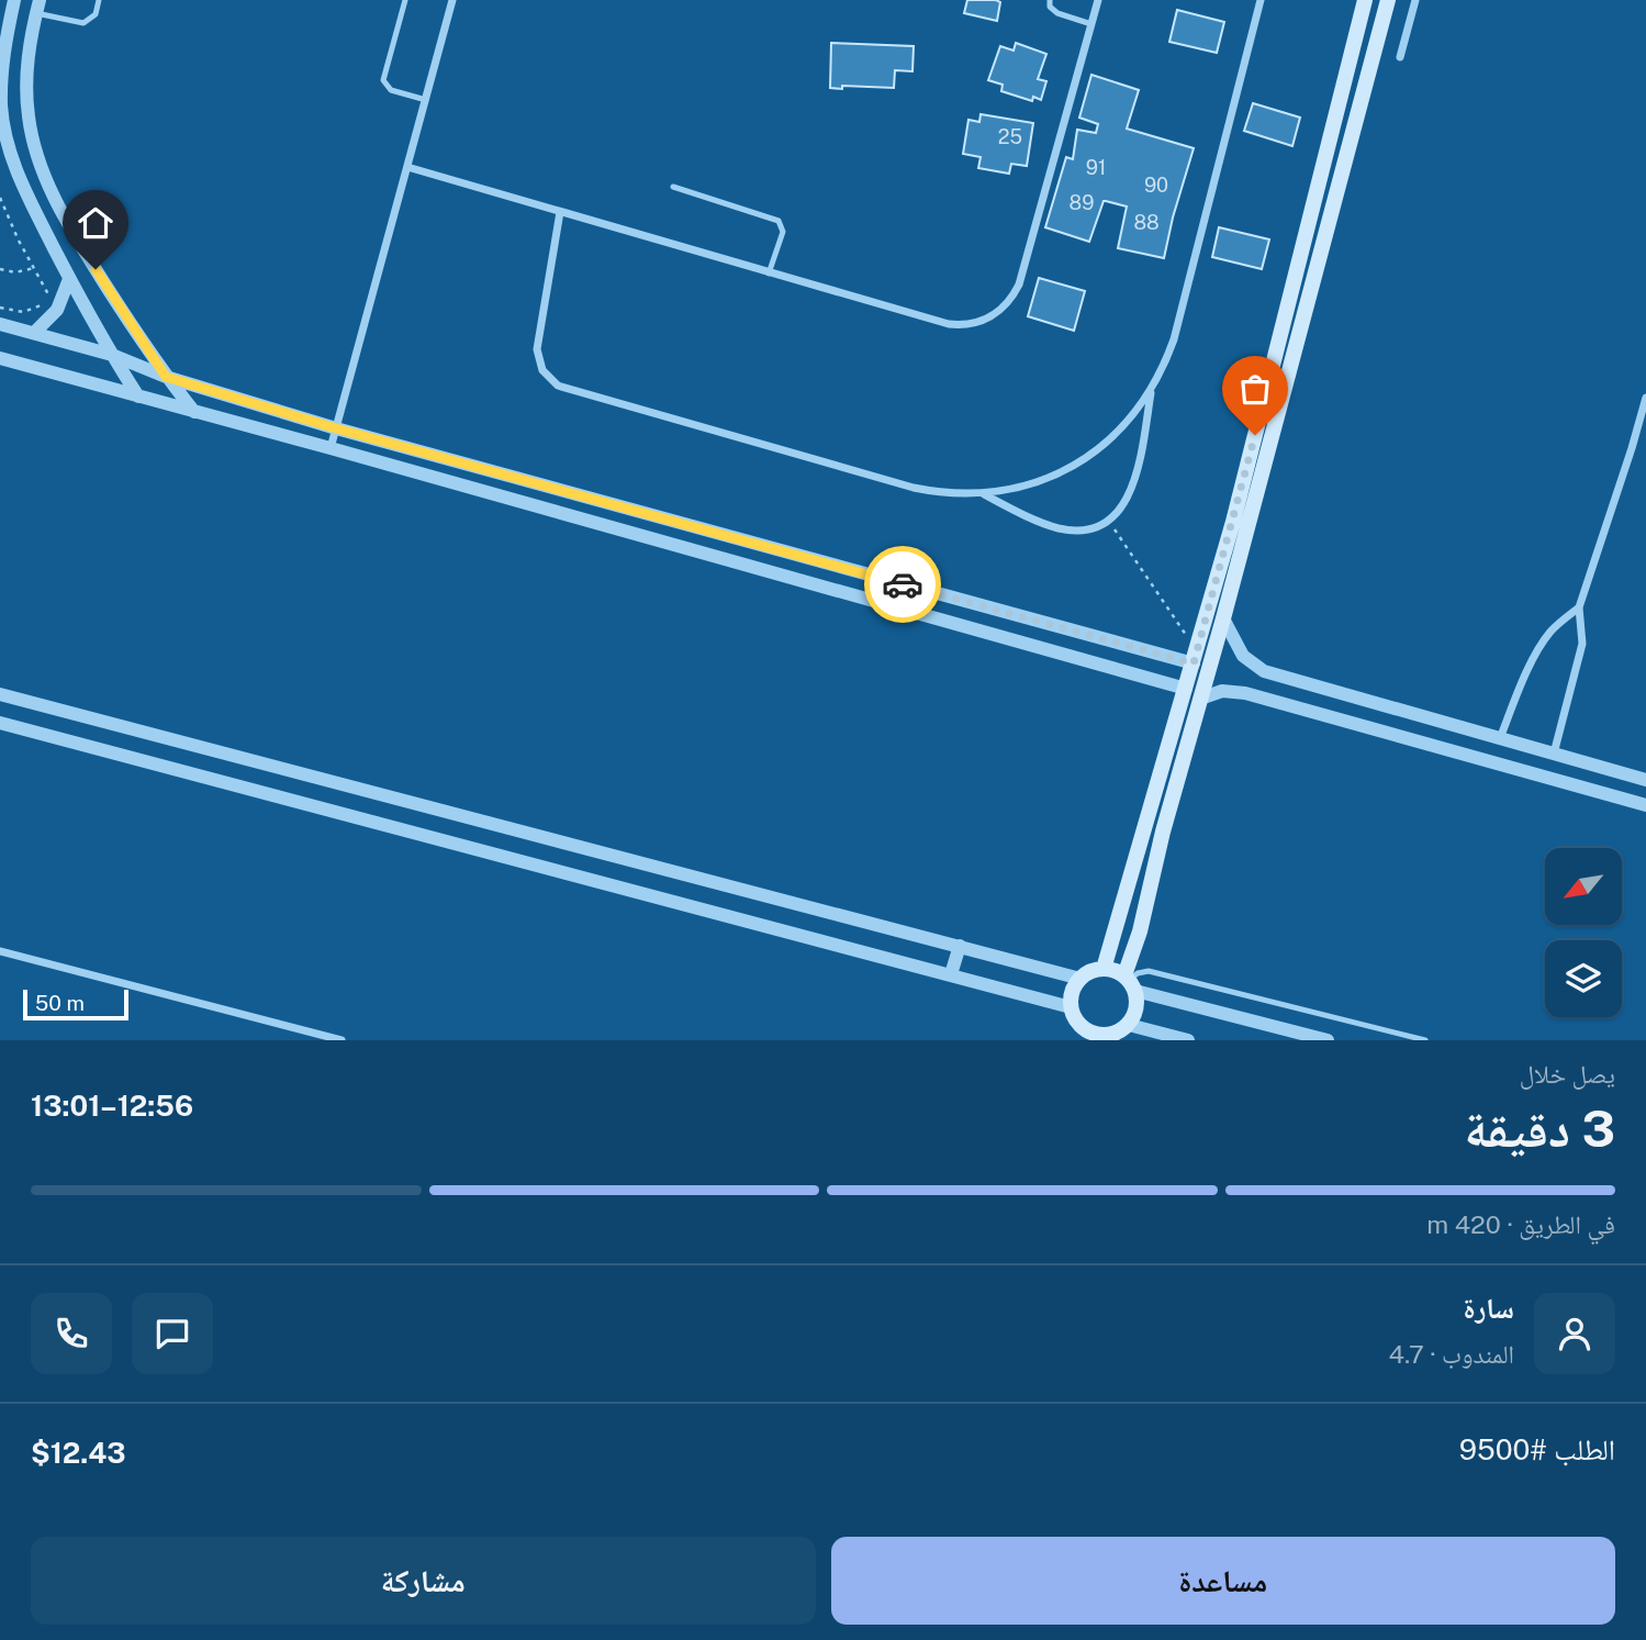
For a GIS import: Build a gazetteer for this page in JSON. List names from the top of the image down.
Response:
{
  "house_numbers": [
    "25",
    "91",
    "90",
    "89",
    "88"
  ],
  "scale_bar": "50 m",
  "north": "bottom left",
  "page": {
    "scale": "50 m",
    "heading": ["3 دقيقة", "يصل خلال", "12:56–13:01"],
    "panel": [
      "سارة",
      "المندوب · 4.7",
      "الطلب #9500",
      "$12.43"
    ],
    "bar": "في الطريق · 420 m",
    "buttons": ["مساعدة", "مشاركة"]
  }
}
